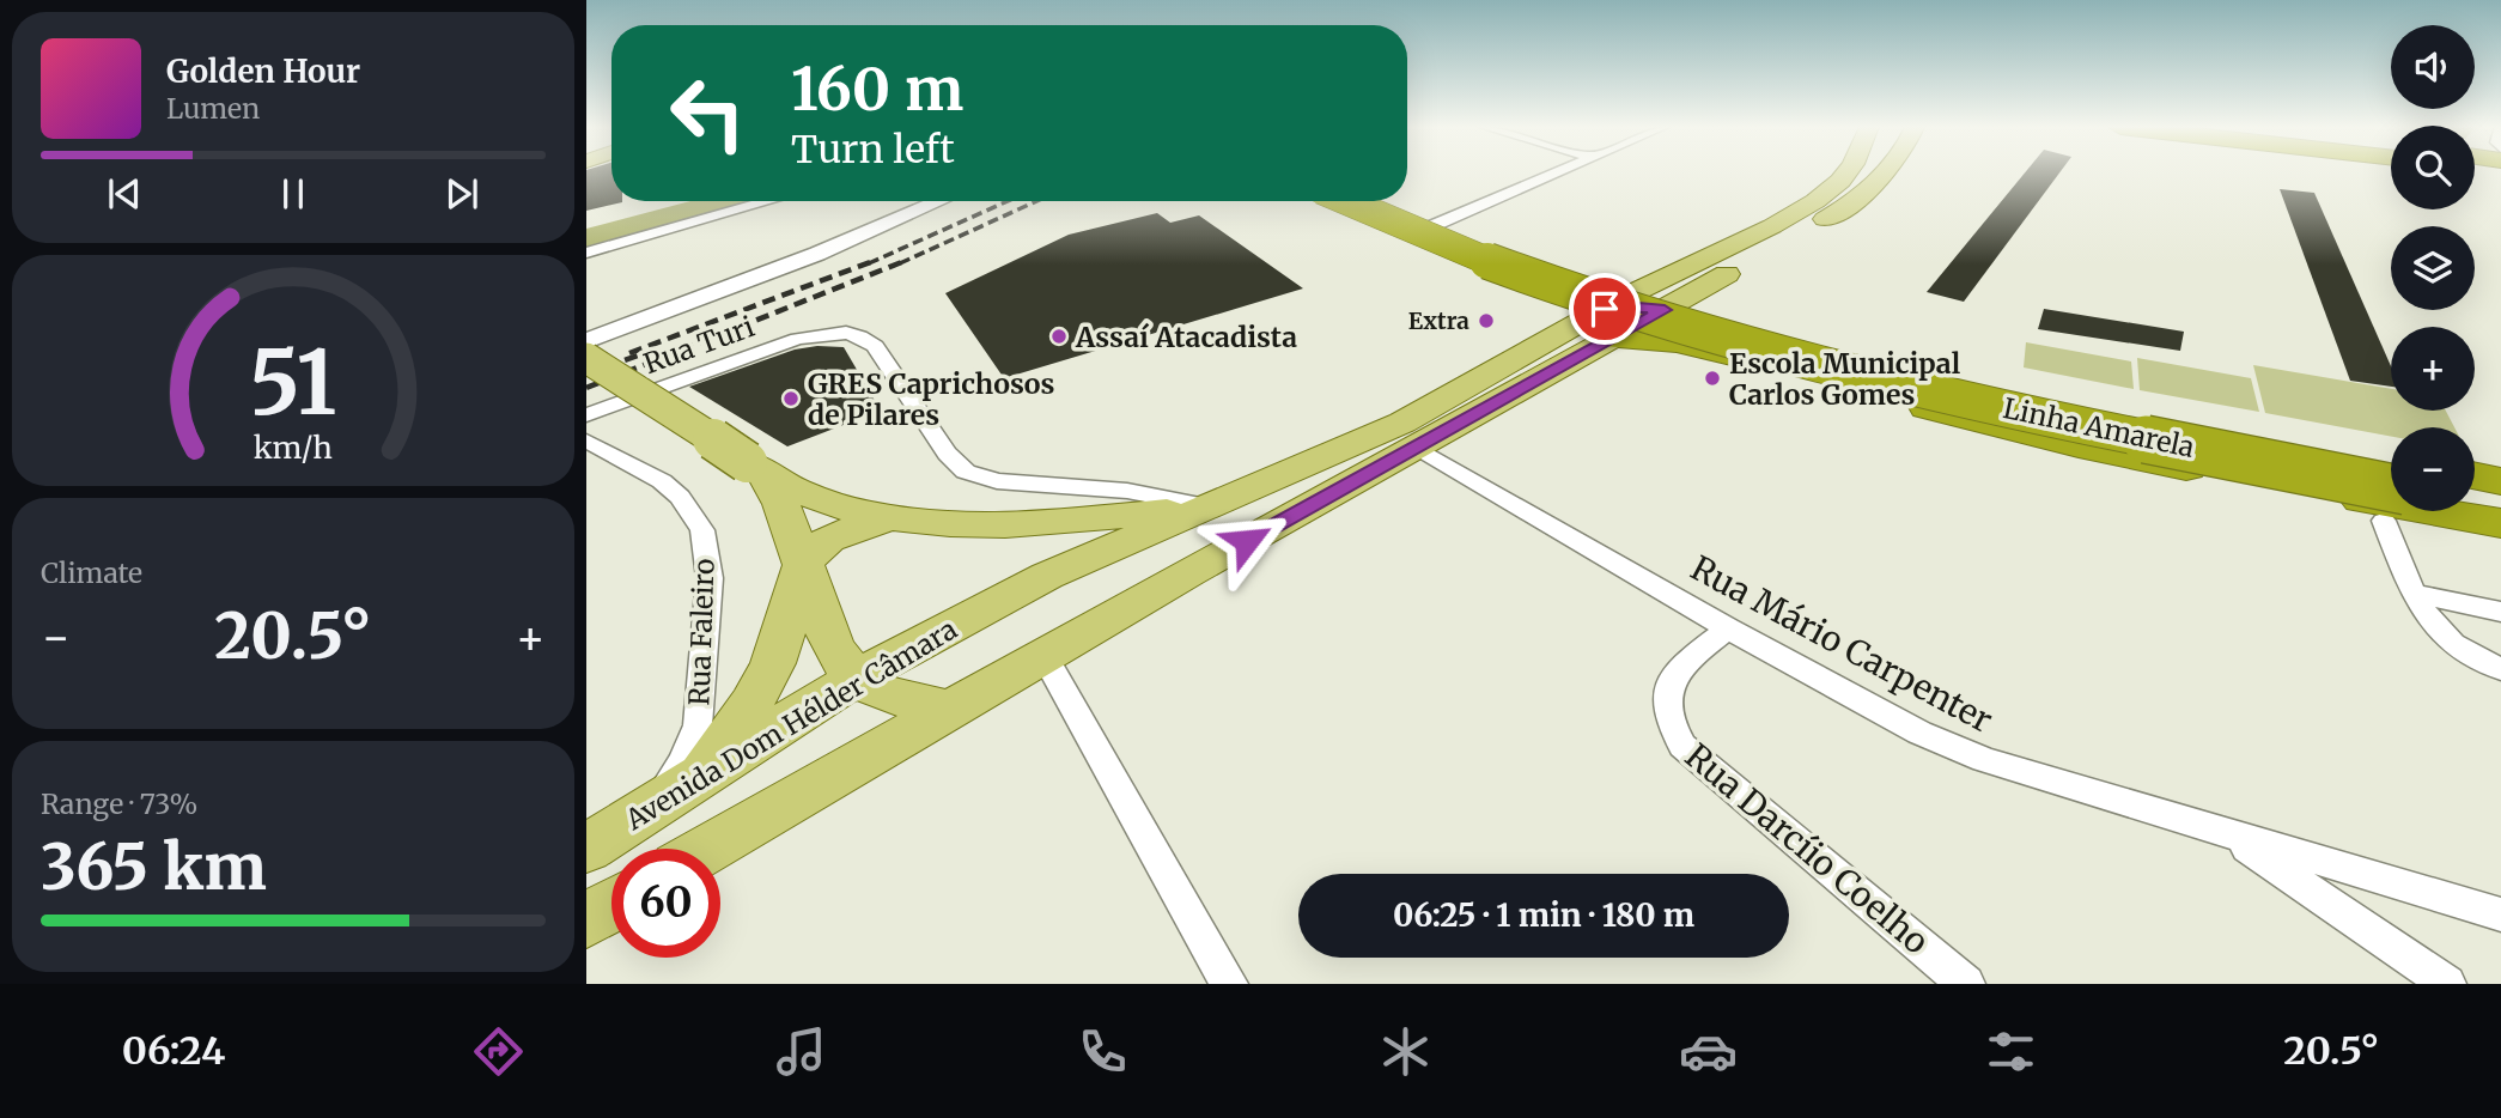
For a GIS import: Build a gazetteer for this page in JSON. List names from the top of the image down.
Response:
{
  "streets": {
    "highway": ["Linha Amarela"],
    "main road": ["Avenida Dom Hélder Câmara"],
    "street": [
      "Rua Turi",
      "Rua Faleiro",
      "Rua Mário Carpenter",
      "Rua Darcíio Coelho"
    ]
  },
  "crossings": [
    ["Rua Faleiro", "Avenida Dom Hélder Câmara"],
    ["Rua Mário Carpenter", "Avenida Dom Hélder Câmara"],
    ["Rua Mário Carpenter", "Rua Darcíio Coelho"]
  ],
  "places": [
    "Extra",
    "Assaí Atacadista",
    "Escola Municipal Carlos Gomes",
    "GRES Caprichosos de Pilares"
  ],
  "page": {
    "map_buttons": ["+", "−"],
    "turn": ["160 m", "Turn left"],
    "song": ["Golden Hour", "Lumen"],
    "tile": [
      "Climate",
      ["Range · 73%", "365 km"]
    ],
    "heat": ["−", "20.5°", "+"],
    "limit": "60",
    "trip": "06:25 · 1 min · 180 m",
    "tabs": ["06:24", "20.5°"],
    "gauge": ["51", "km/h"]
  }
}
